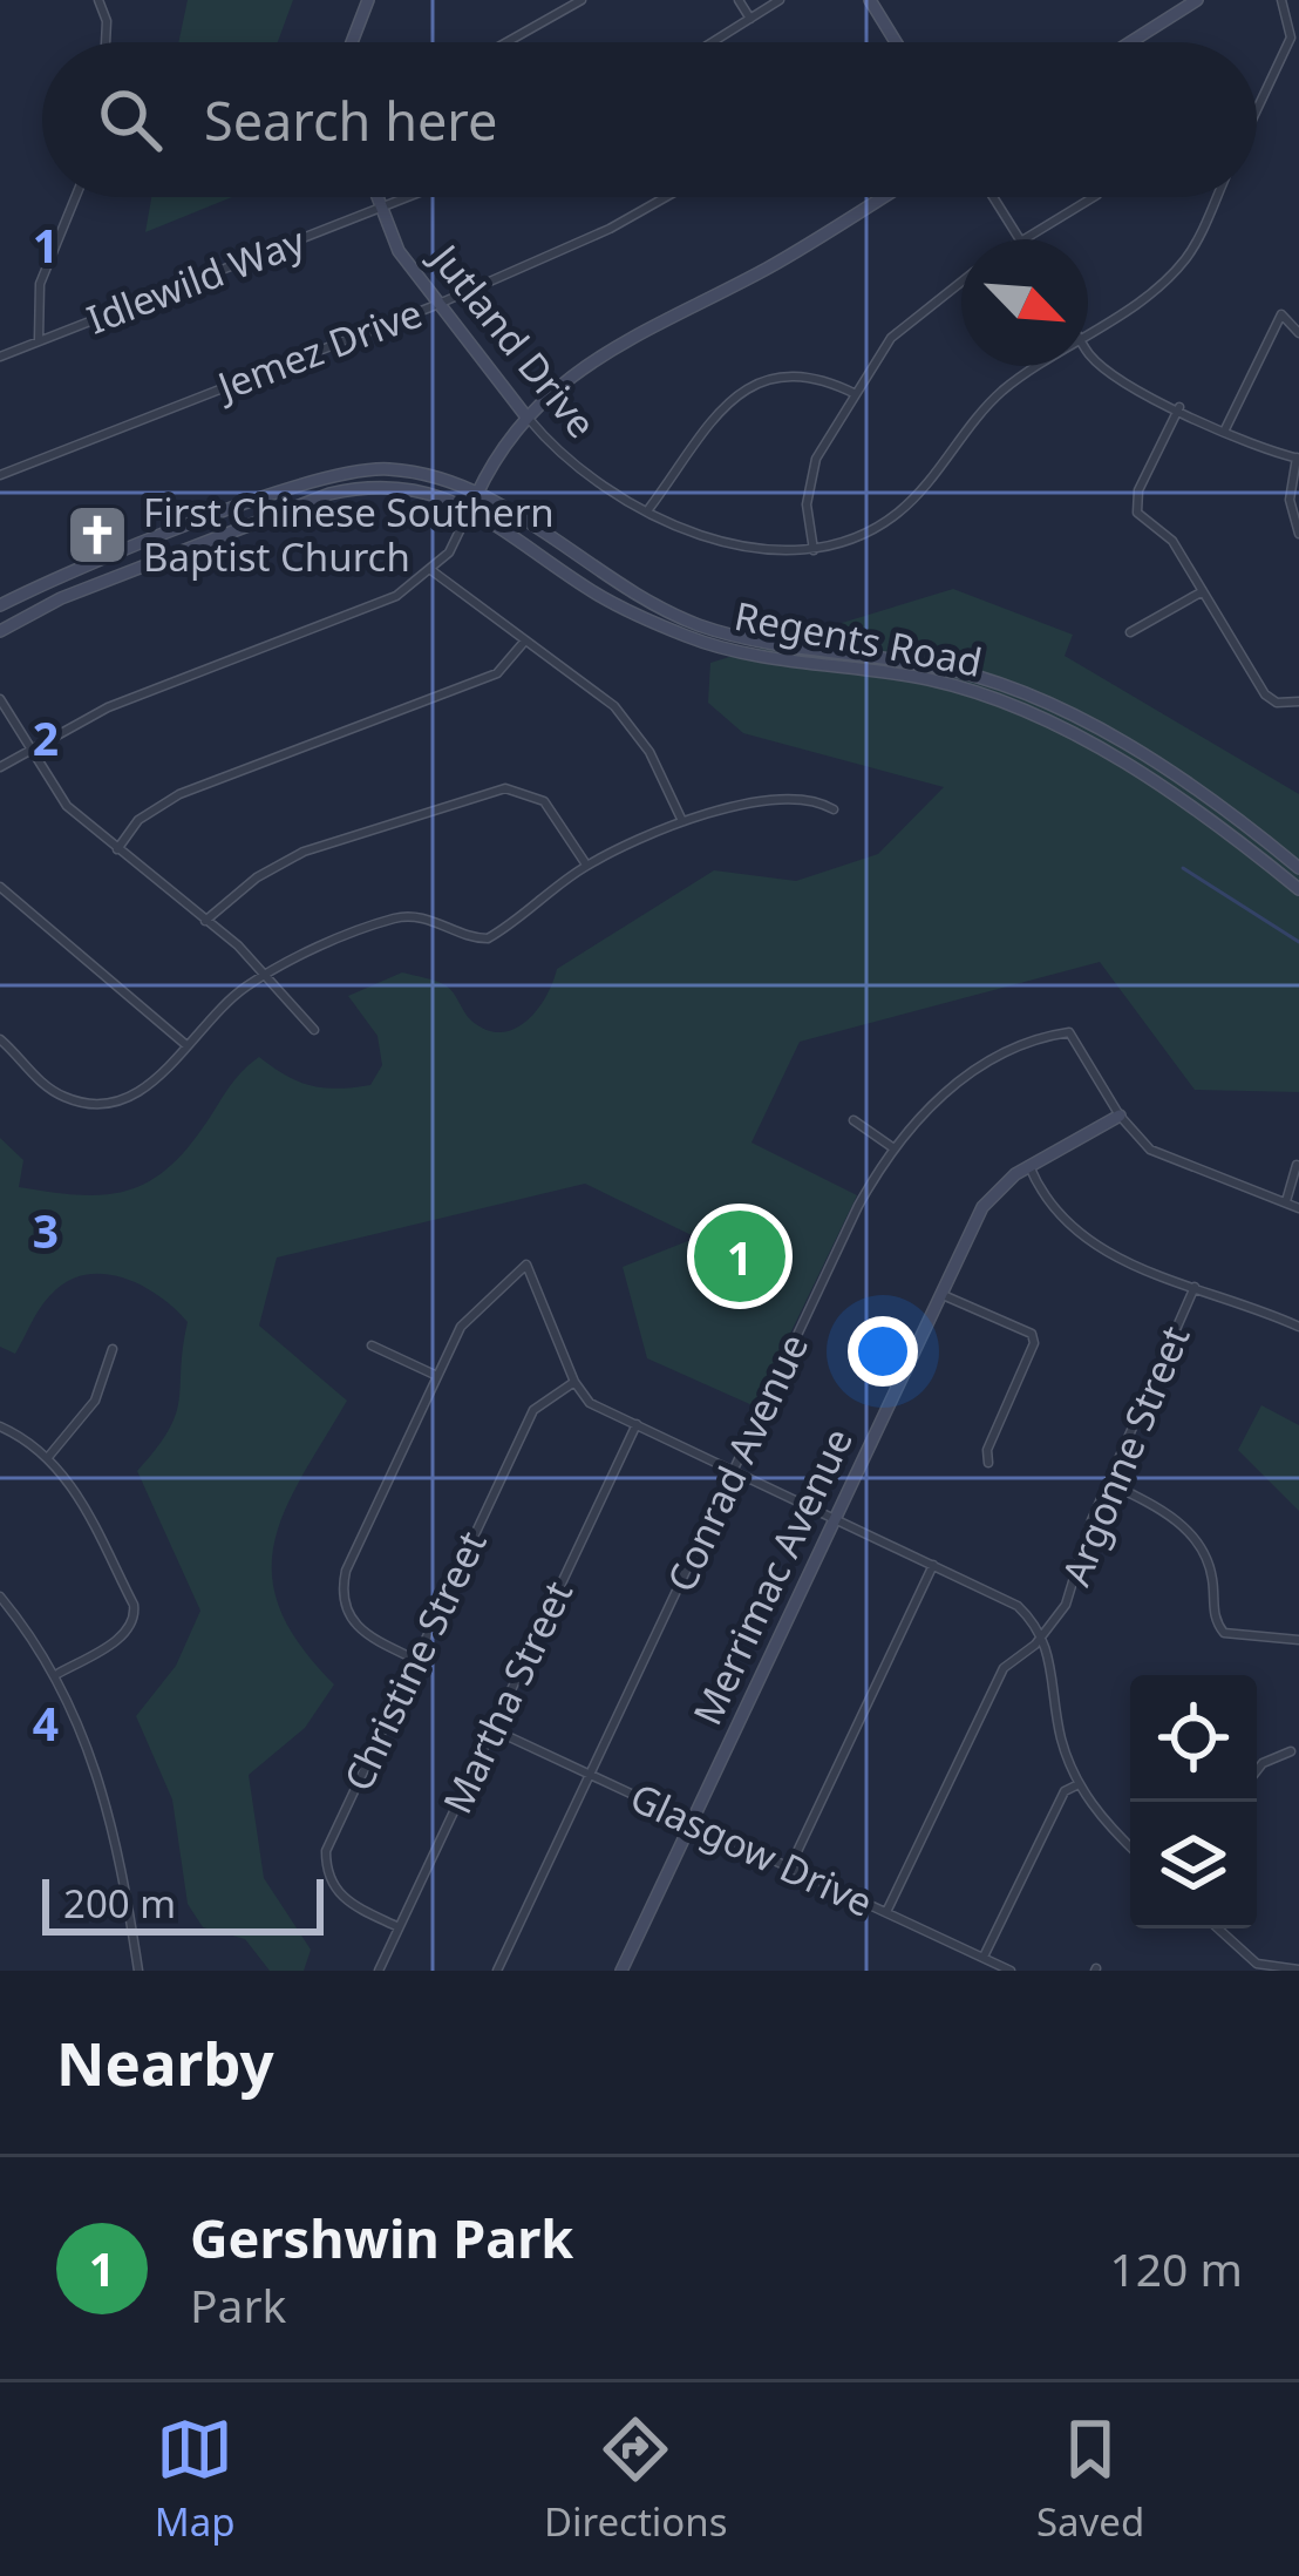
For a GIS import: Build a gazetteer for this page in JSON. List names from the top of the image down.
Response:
{
  "streets": {
    "main road": ["Jutland Drive", "Regents Road", "Merrimac Avenue"],
    "street": [
      "Idlewild Way",
      "Jemez Drive",
      "Argonne Street",
      "Conrad Avenue",
      "Christine Street",
      "Martha Street",
      "Glasgow Drive"
    ]
  },
  "crossings": [
    ["Idlewild Way", "Jutland Drive"],
    ["Jutland Drive", "Jemez Drive"],
    ["Argonne Street", "Glasgow Drive"],
    ["Conrad Avenue", "Merrimac Avenue"],
    ["Conrad Avenue", "Glasgow Drive"],
    ["Merrimac Avenue", "Glasgow Drive"],
    ["Christine Street", "Martha Street"],
    ["Martha Street", "Glasgow Drive"]
  ],
  "places": {
    "church": ["First Chinese Southern Baptist Church"]
  },
  "scale_bar": "200 m",
  "north": "bottom right",
  "page": {
    "search": "Search here",
    "pins": "1",
    "scale": "200 m",
    "heading": "Nearby",
    "list": [
      {
        "mark": "1",
        "name": "Gershwin Park",
        "note": "Park",
        "value": "120 m"
      }
    ],
    "nav": ["Map", "Directions", "Saved"]
  },
  "grid": {
    "rows": [
      "1",
      "2",
      "3",
      "4"
    ]
  }
}
